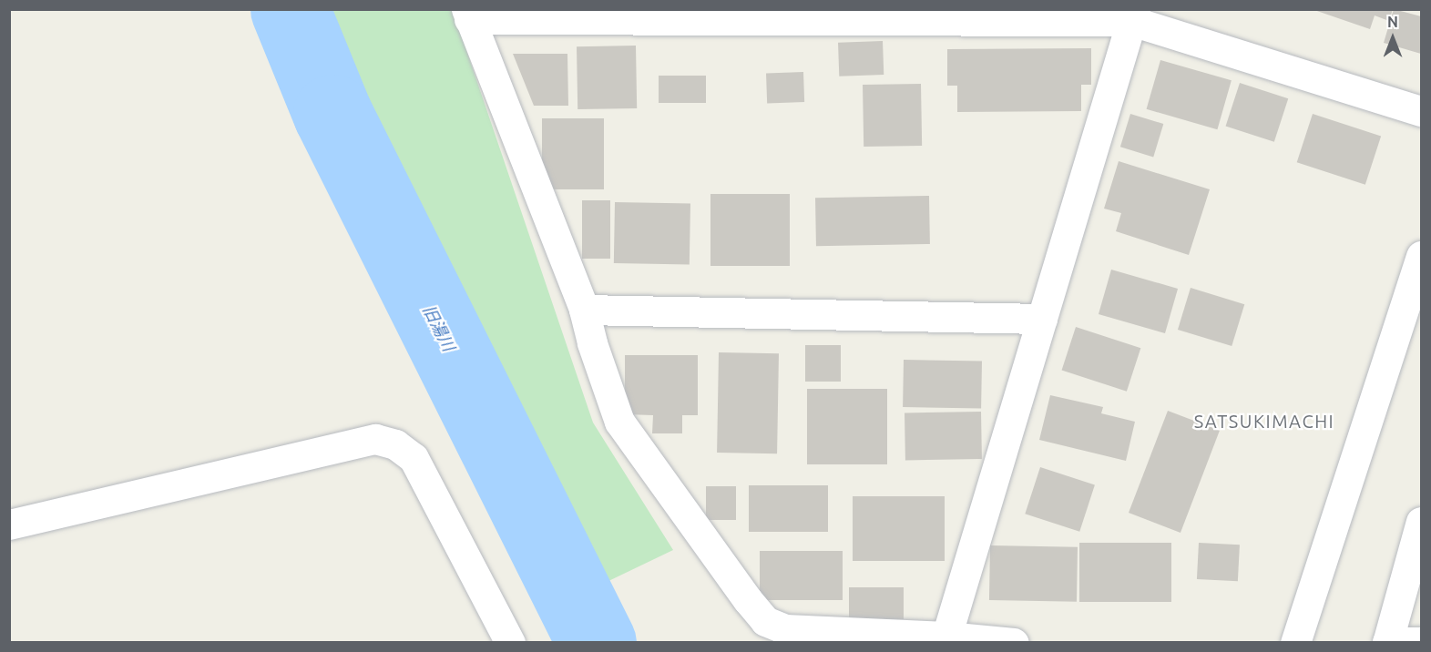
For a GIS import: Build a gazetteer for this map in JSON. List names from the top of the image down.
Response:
{
  "districts": ["SATSUKIMACHI"],
  "water": ["旧湯川"],
  "north": "top"
}
